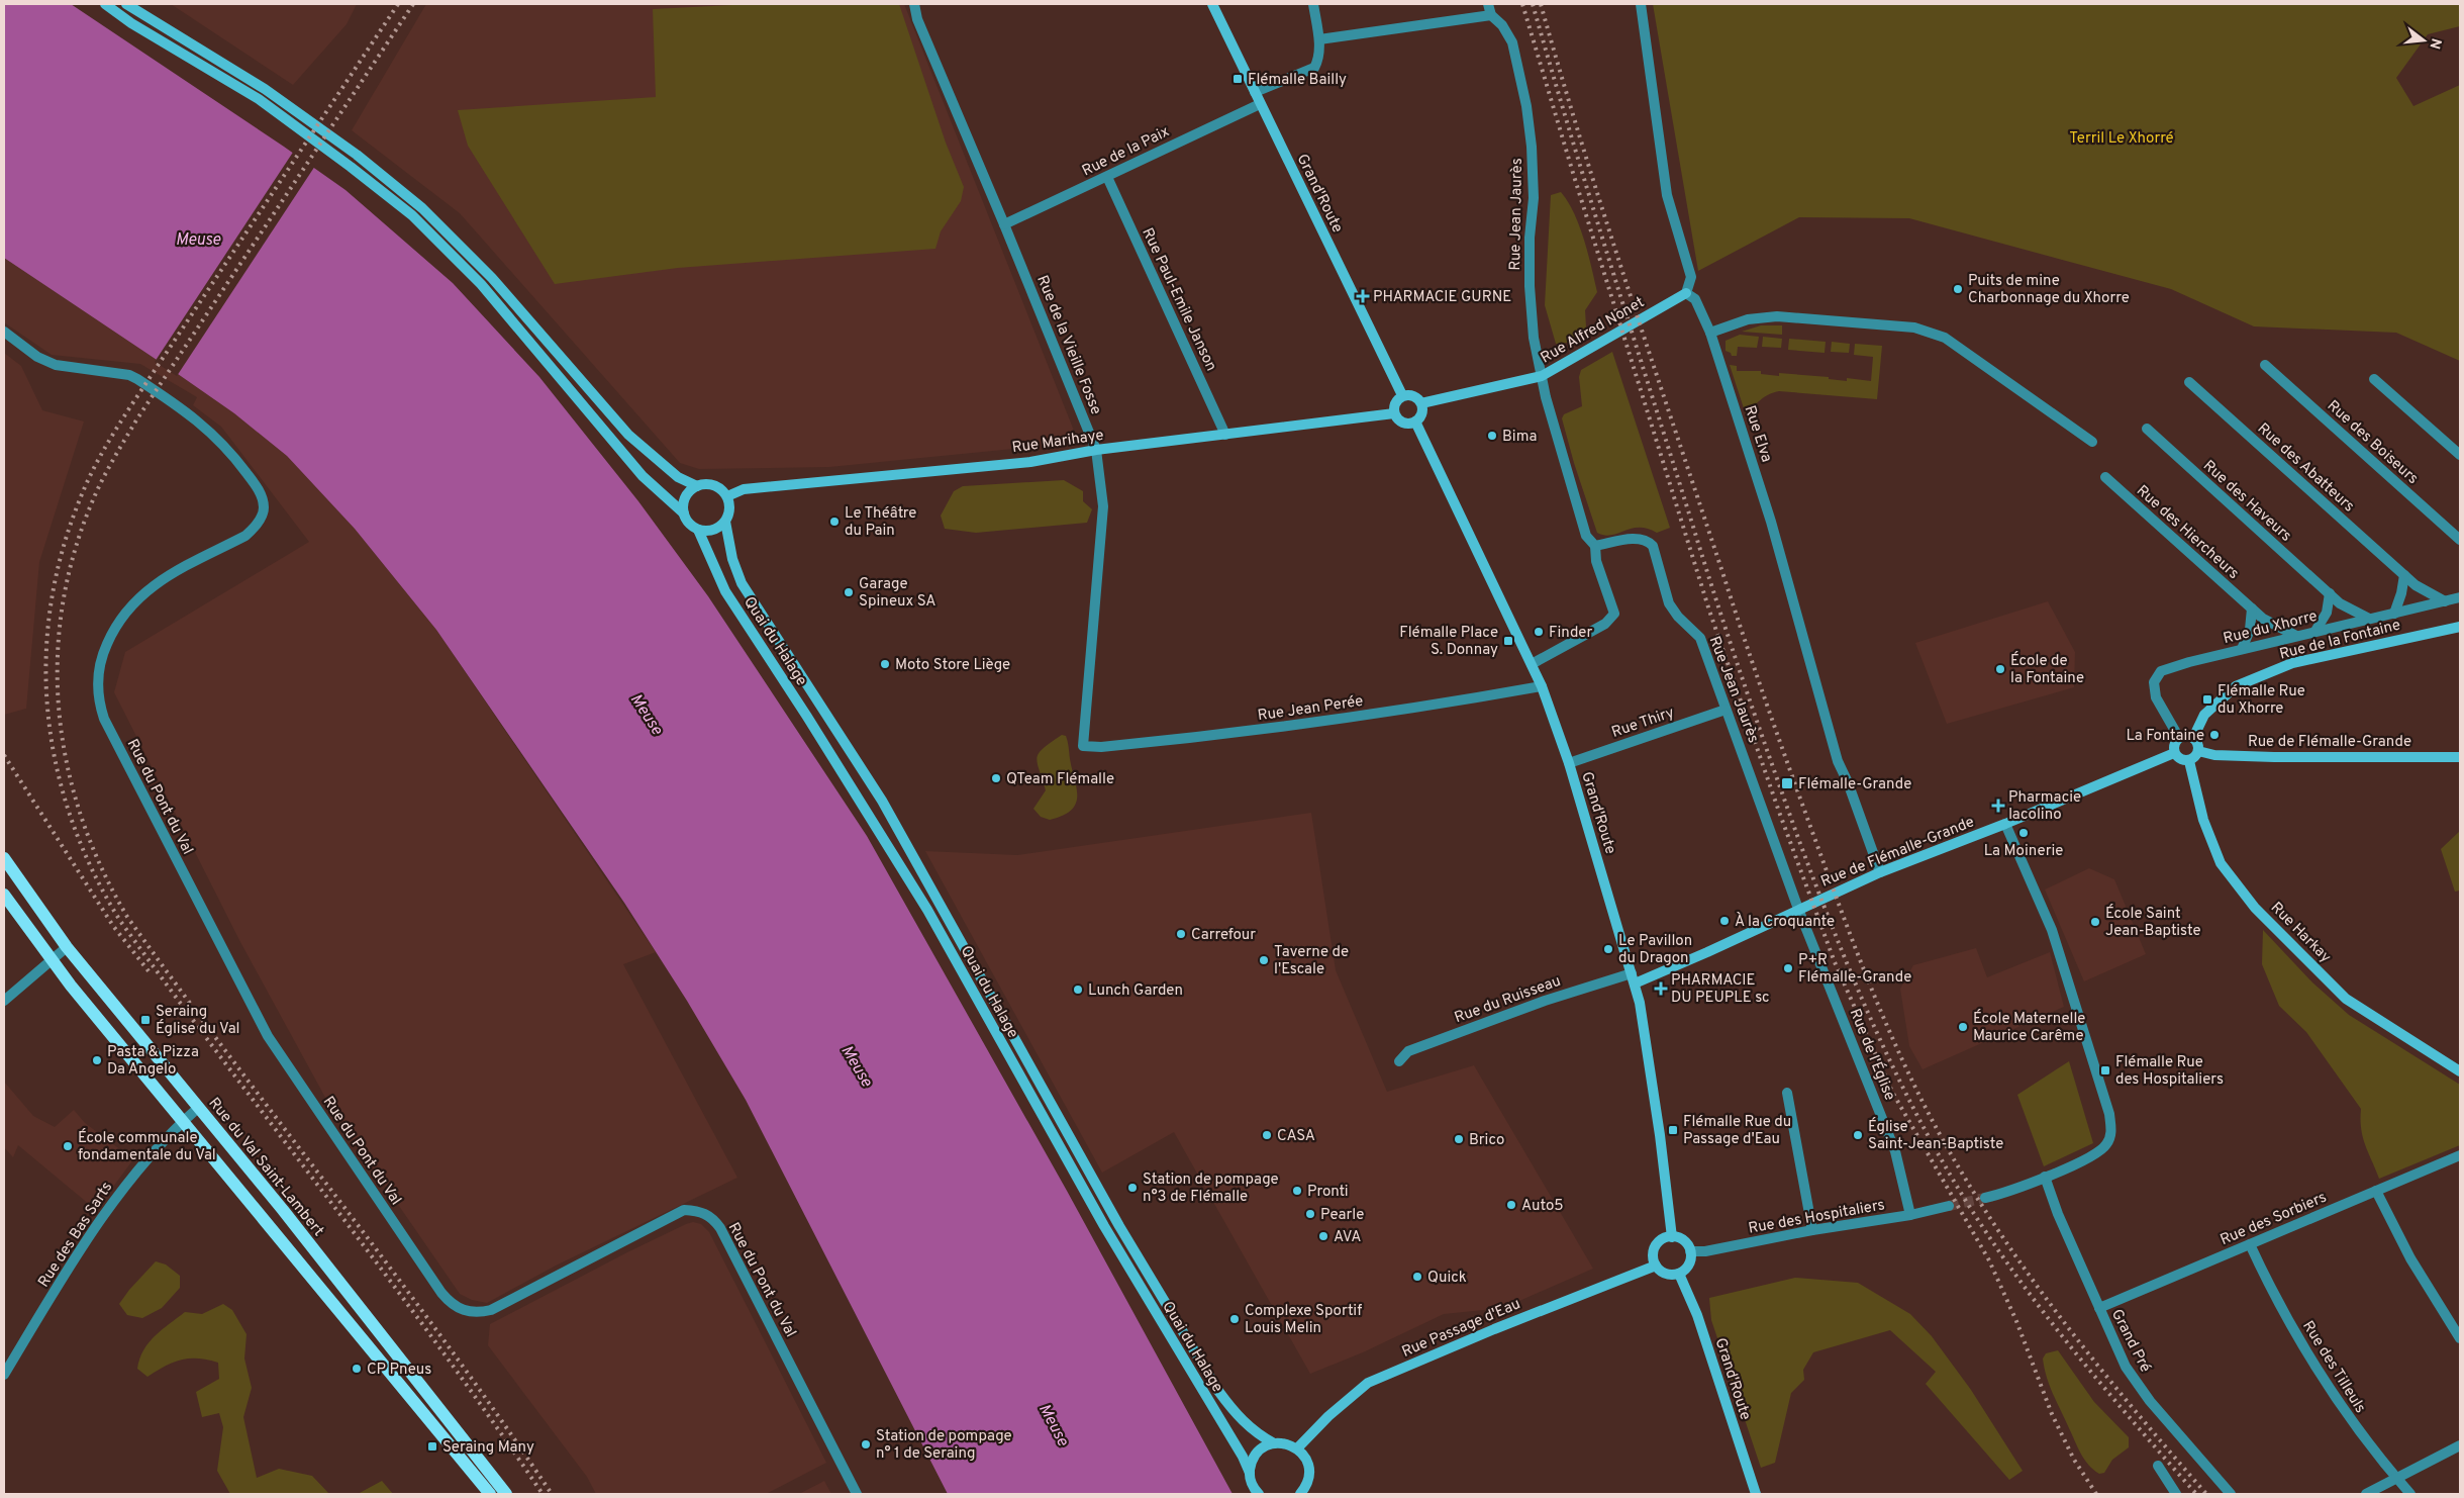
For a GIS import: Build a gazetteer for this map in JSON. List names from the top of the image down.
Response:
{
  "streets": {
    "main road": ["Rue du Val Saint-Lambert"],
    "street": [
      "Rue de la Paix",
      "Grand'Route",
      "Rue Jean Jaurès",
      "Rue Paul-Emile Janson",
      "Rue Alfred Nonet",
      "Rue de la Vieille Fosse",
      "Rue Elva",
      "Rue Marihaye",
      "Rue des Boiseurs",
      "Rue des Abatteurs",
      "Rue des Haveurs",
      "Rue des Hiercheurs",
      "Rue du Xhorre",
      "Rue de la Fontaine",
      "Quai du Halage",
      "Rue Jean Perée",
      "Rue Thiry",
      "Rue de Flémalle-Grande",
      "Rue du Pont du Val",
      "Rue Harkay",
      "Rue du Ruisseau",
      "Rue de l'Église",
      "Rue des Hospitaliers",
      "Rue des Sorbiers",
      "Rue des Bas Sarts",
      "Rue Passage d'Eau",
      "Grand Pré",
      "Rue des Tilleuls"
    ]
  },
  "crossings": [
    ["Rue de la Paix", "Grand'Route"],
    ["Rue de la Paix", "Rue Paul-Emile Janson"],
    ["Rue de la Paix", "Rue de la Vieille Fosse"],
    ["Grand'Route", "Rue Jean Jaurès"],
    ["Grand'Route", "Rue Alfred Nonet"],
    ["Grand'Route", "Rue Marihaye"],
    ["Grand'Route", "Rue Jean Perée"],
    ["Grand'Route", "Rue Thiry"],
    ["Grand'Route", "Rue de Flémalle-Grande"],
    ["Grand'Route", "Rue du Ruisseau"],
    ["Grand'Route", "Rue des Hospitaliers"],
    ["Grand'Route", "Rue Passage d'Eau"],
    ["Rue Jean Jaurès", "Rue Alfred Nonet"],
    ["Rue Jean Jaurès", "Rue Thiry"],
    ["Rue Jean Jaurès", "Rue de Flémalle-Grande"],
    ["Rue Jean Jaurès", "Rue de l'Église"],
    ["Rue Paul-Emile Janson", "Rue Marihaye"],
    ["Rue Alfred Nonet", "Rue Elva"],
    ["Rue Alfred Nonet", "Rue Marihaye"],
    ["Rue de la Vieille Fosse", "Rue Marihaye"],
    ["Rue de la Vieille Fosse", "Rue Jean Perée"],
    ["Rue Elva", "Rue de Flémalle-Grande"],
    ["Rue Marihaye", "Quai du Halage"],
    ["Rue des Abatteurs", "Rue du Xhorre"],
    ["Rue des Haveurs", "Rue du Xhorre"],
    ["Rue des Hiercheurs", "Rue du Xhorre"],
    ["Rue du Xhorre", "Rue de la Fontaine"],
    ["Rue du Xhorre", "Rue de Flémalle-Grande"],
    ["Rue du Xhorre", "Rue Harkay"],
    ["Rue de la Fontaine", "Rue de Flémalle-Grande"],
    ["Rue de la Fontaine", "Rue Harkay"],
    ["Quai du Halage", "Rue Passage d'Eau"],
    ["Rue de Flémalle-Grande", "Rue Harkay"],
    ["Rue de Flémalle-Grande", "Rue du Ruisseau"],
    ["Rue de Flémalle-Grande", "Rue de l'Église"],
    ["Rue de l'Église", "Rue des Hospitaliers"],
    ["Rue du Val Saint-Lambert", "Rue des Bas Sarts"],
    ["Rue des Hospitaliers", "Rue Passage d'Eau"],
    ["Rue des Sorbiers", "Grand Pré"],
    ["Rue des Sorbiers", "Rue des Tilleuls"]
  ],
  "water": ["Meuse"],
  "parks": ["Terril Le Xhorré"],
  "places": {
    "transit": [
      "Flémalle Bailly",
      "Flémalle Place S. Donnay",
      "Flémalle Rue du Xhorre",
      "Flémalle-Grande",
      "Seraing Église du Val",
      "Flémalle Rue des Hospitaliers",
      "Flémalle Rue du Passage d'Eau",
      "Seraing Many"
    ],
    "other": [
      "Puits de mine Charbonnage du Xhorre",
      "Bima",
      "Le Théâtre du Pain",
      "Garage Spineux SA",
      "Finder",
      "Moto Store Liège",
      "École de la Fontaine",
      "La Fontaine",
      "QTeam Flémalle",
      "La Moinerie",
      "À la Croquante",
      "École Saint Jean-Baptiste",
      "Carrefour",
      "Le Pavillon du Dragon",
      "Taverne de l'Escale",
      "P+R Flémalle-Grande",
      "Lunch Garden",
      "École Maternelle Maurice Carême",
      "Pasta & Pizza Da Angelo",
      "CASA",
      "Église Saint-Jean-Baptiste",
      "Brico",
      "École communale fondamentale du Val",
      "Station de pompage n°3 de Flémalle",
      "Pronti",
      "Auto5",
      "Pearle",
      "AVA",
      "Quick",
      "Complexe Sportif Louis Melin",
      "CP Pneus",
      "Station de pompage n° 1 de Seraing"
    ],
    "health": ["PHARMACIE GURNE", "Pharmacie Iacolino", "PHARMACIE DU PEUPLE sc"]
  },
  "north": "right"
}
